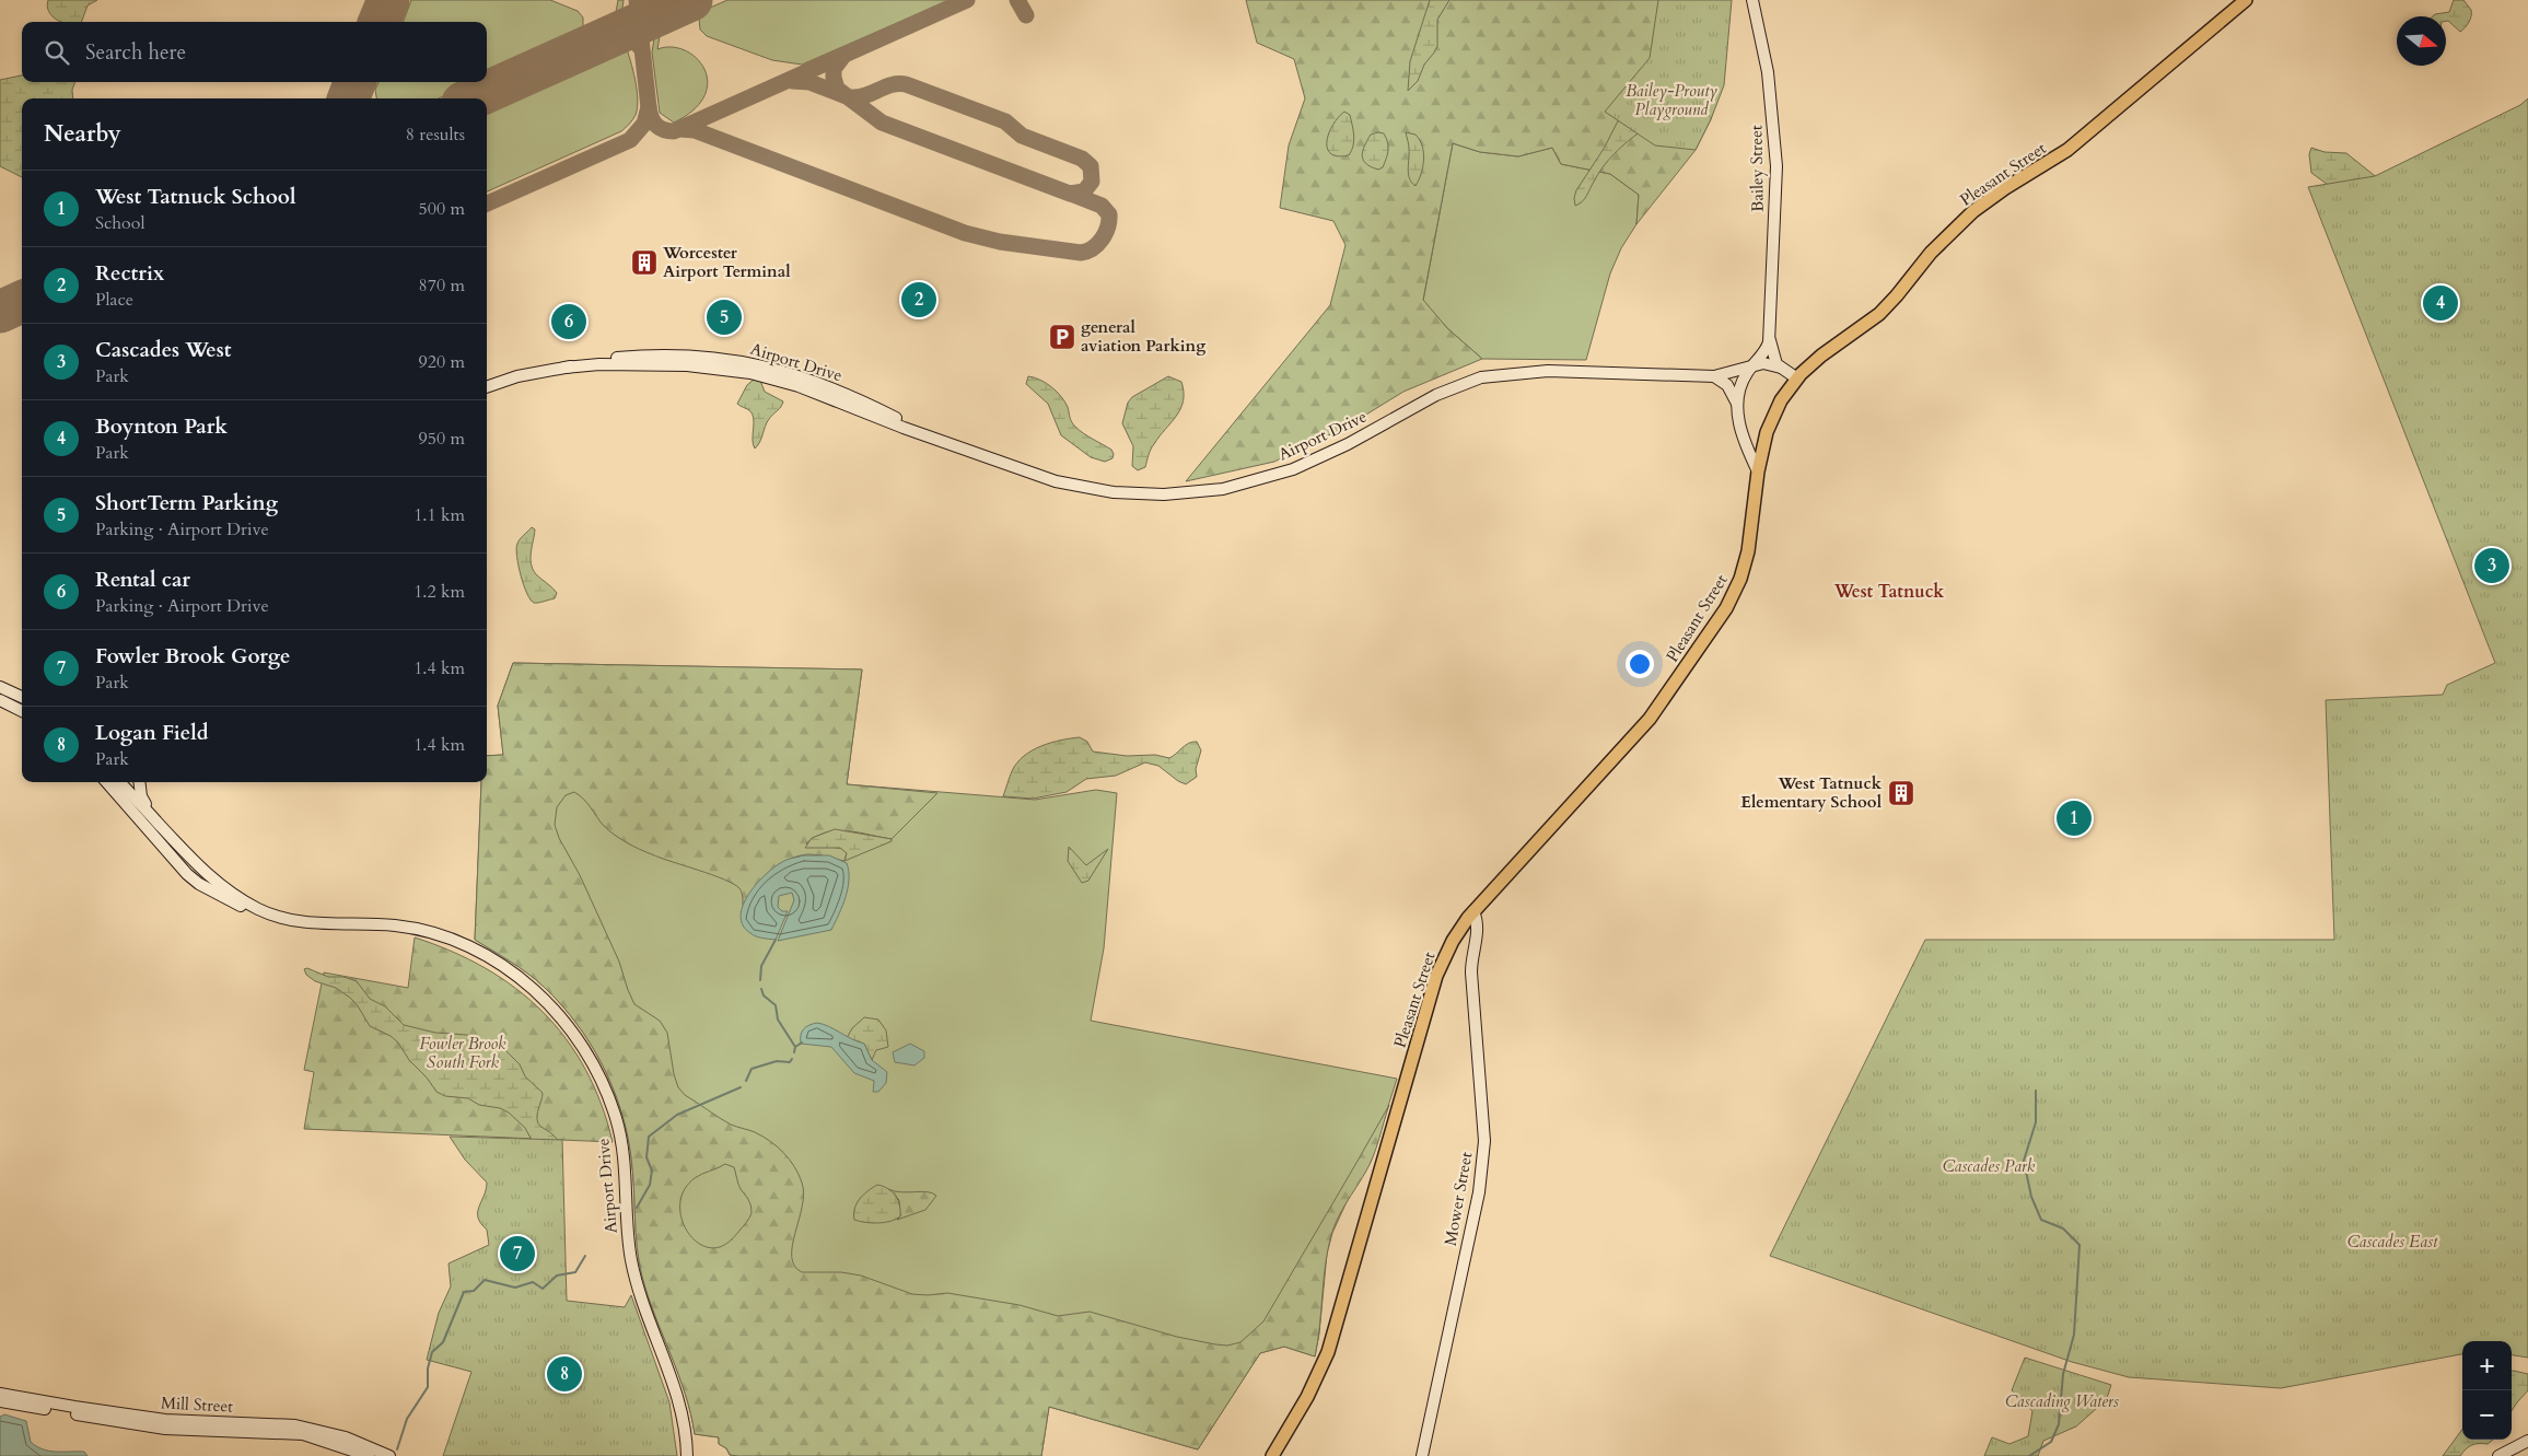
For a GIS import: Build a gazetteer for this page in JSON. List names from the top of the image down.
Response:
{
  "streets": {
    "main road": [
      "Bailey Street",
      "Pleasant Street",
      "Airport Drive",
      "Mower Street",
      "Mill Street"
    ]
  },
  "crossings": [
    ["Bailey Street", "Airport Drive"],
    ["Pleasant Street", "Mower Street"]
  ],
  "districts": ["West Tatnuck"],
  "parks": [
    "Bailey-Prouty Playground",
    "Fowler Brook South Fork",
    "Cascades Park",
    "Cascades East",
    "Cascading Waters"
  ],
  "places": {
    "building": ["Worcester Airport Terminal", "West Tatnuck Elementary School"],
    "parking": ["general aviation Parking"]
  },
  "north": "right",
  "page": {
    "search": "Search here",
    "heading": ["Nearby", "8 results"],
    "list": [
      {
        "mark": "1",
        "name": "West Tatnuck School",
        "note": "School",
        "value": "500 m"
      },
      {
        "mark": "2",
        "name": "Rectrix",
        "note": "Place",
        "value": "870 m"
      },
      {
        "mark": "3",
        "name": "Cascades West",
        "note": "Park",
        "value": "920 m"
      },
      {
        "mark": "4",
        "name": "Boynton Park",
        "note": "Park",
        "value": "950 m"
      },
      {
        "mark": "5",
        "name": "ShortTerm Parking",
        "note": "Parking · Airport Drive",
        "value": "1.1 km"
      },
      {
        "mark": "6",
        "name": "Rental car",
        "note": "Parking · Airport Drive",
        "value": "1.2 km"
      },
      {
        "mark": "7",
        "name": "Fowler Brook Gorge",
        "note": "Park",
        "value": "1.4 km"
      },
      {
        "mark": "8",
        "name": "Logan Field",
        "note": "Park",
        "value": "1.4 km"
      }
    ],
    "pins": [
      "2",
      "4",
      "5",
      "6",
      "3",
      "1",
      "7",
      "8"
    ],
    "map_buttons": ["+", "−"]
  }
}
